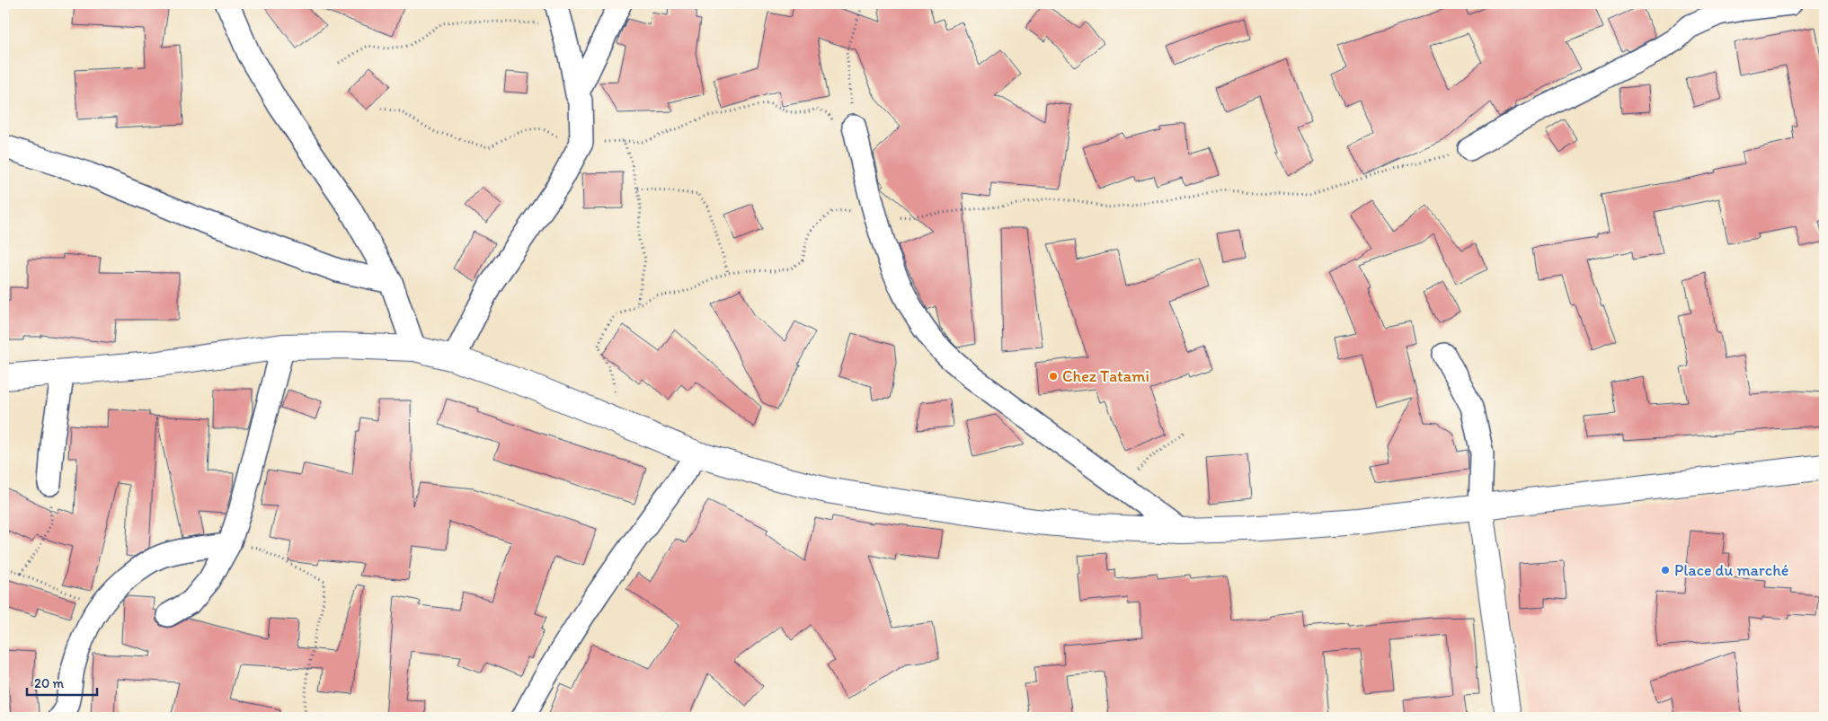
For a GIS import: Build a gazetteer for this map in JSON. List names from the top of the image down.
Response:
{
  "places": ["Chez Tatami", "Place du marché"],
  "scale_bar": "20 m"
}
